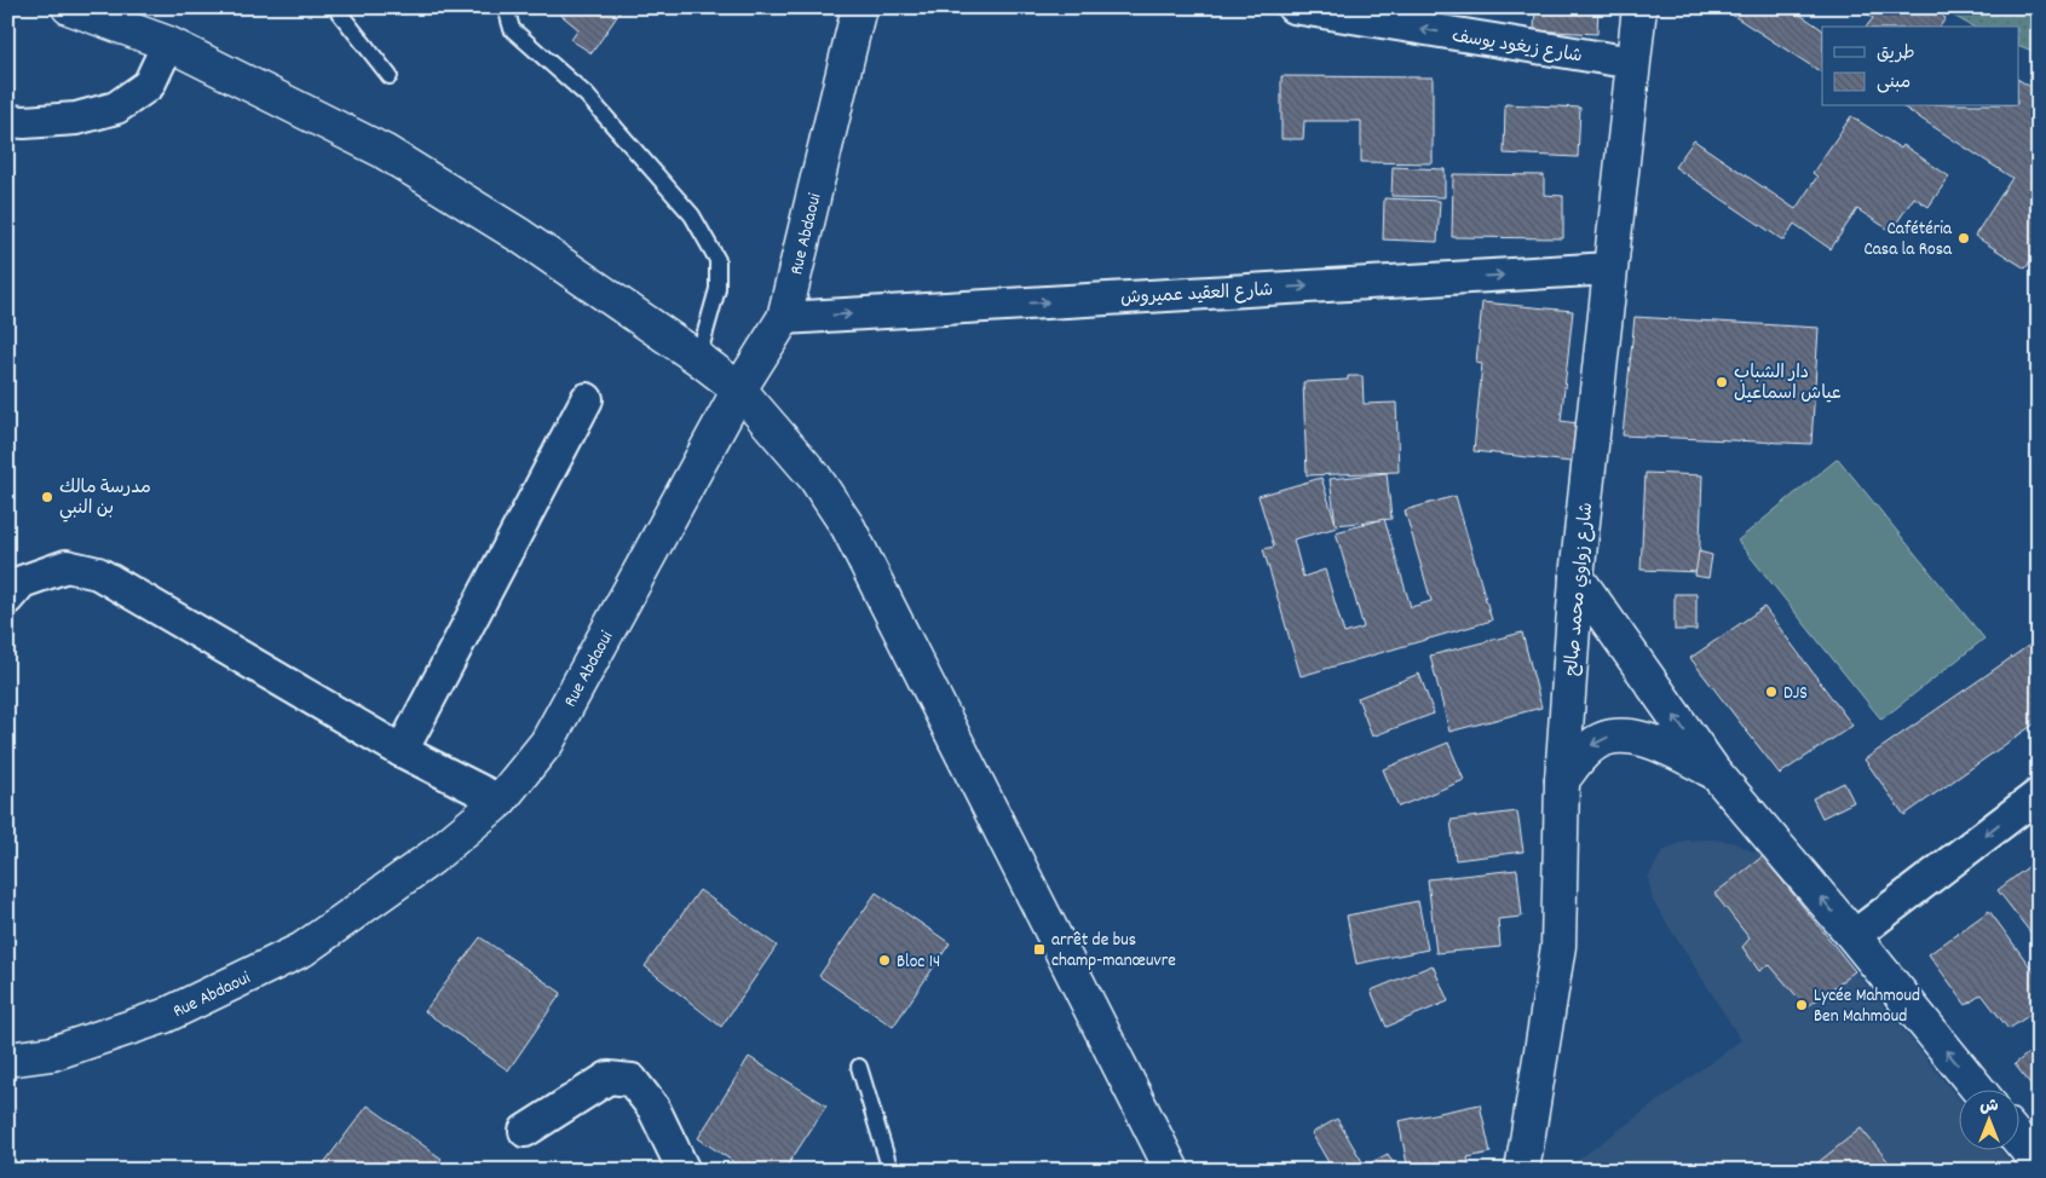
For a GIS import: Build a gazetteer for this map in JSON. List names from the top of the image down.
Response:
{
  "streets": {
    "main road": ["Rue Abdaoui", "شارع زواوي محمد صالح"],
    "street": ["شارع زيغود يوسف", "شارع العقيد عميروش"]
  },
  "crossings": [
    ["شارع زيغود يوسف", "شارع زواوي محمد صالح"],
    ["Rue Abdaoui", "شارع العقيد عميروش"],
    ["شارع العقيد عميروش", "شارع زواوي محمد صالح"]
  ],
  "one_way": ["شارع زيغود يوسف", "شارع العقيد عميروش"],
  "places": {
    "other": [
      "Cafétéria Casa la Rosa",
      "دار الشباب عياش اسماعيل",
      "مدرسة مالك بن النبي",
      "DJS",
      "Bloc 14",
      "Lycée Mahmoud Ben Mahmoud"
    ],
    "transit": ["arrêt de bus champ-manœuvre"]
  },
  "legend": ["طريق", "مبنى"],
  "north": "top"
}
